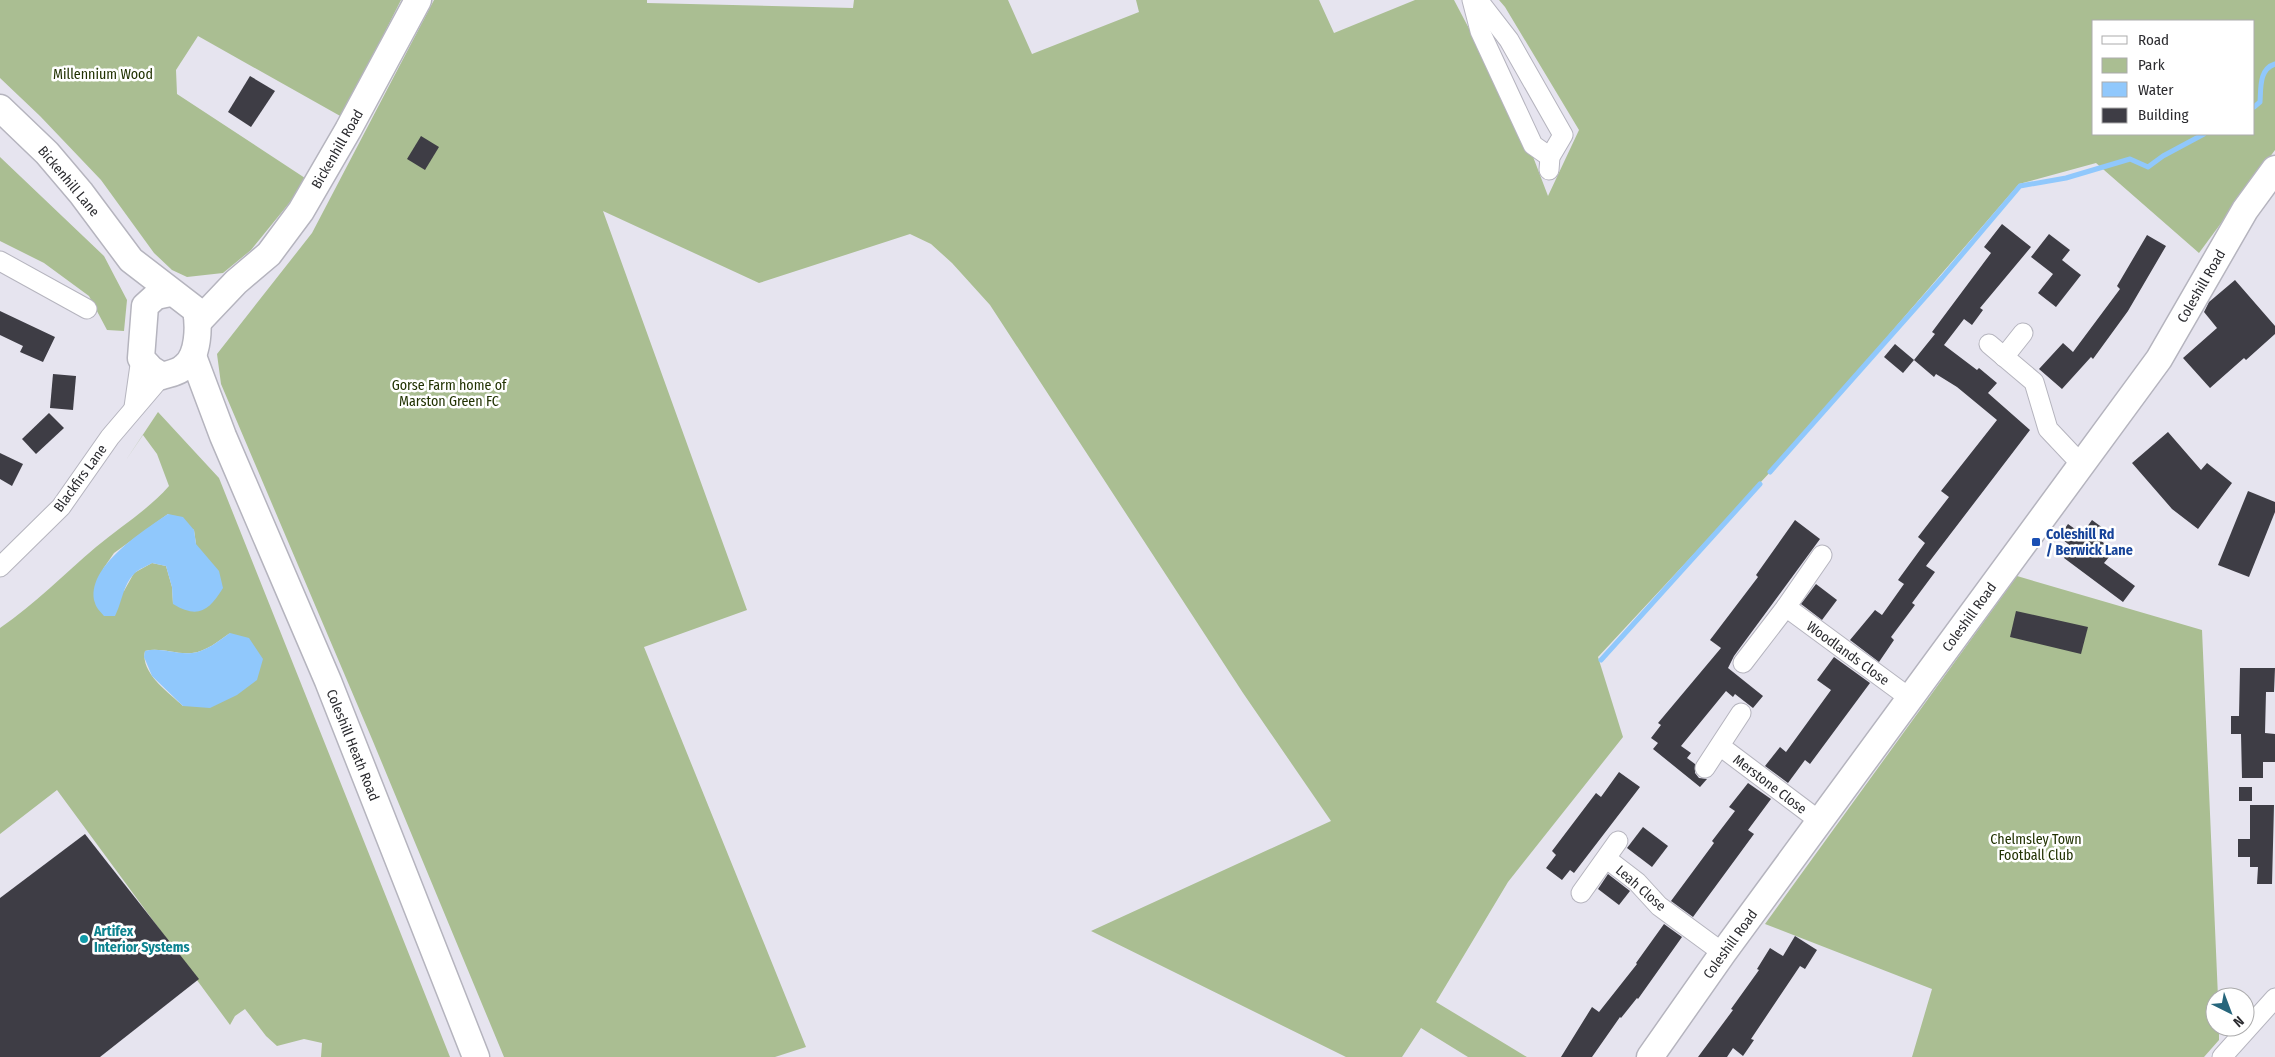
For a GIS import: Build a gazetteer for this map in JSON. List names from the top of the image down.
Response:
{
  "streets": {
    "street": [
      "Bickenhill Road",
      "Bickenhill Lane",
      "Coleshill Road",
      "Blackfirs Lane",
      "Woodlands Close",
      "Coleshill Heath Road",
      "Merstone Close",
      "Leah Close"
    ]
  },
  "crossings": [
    ["Bickenhill Road", "Bickenhill Lane"],
    ["Coleshill Road", "Woodlands Close"],
    ["Coleshill Road", "Merstone Close"],
    ["Coleshill Road", "Leah Close"],
    ["Blackfirs Lane", "Coleshill Heath Road"]
  ],
  "parks": ["Millennium Wood", "Gorse Farm home of Marston Green FC", "Chelmsley Town Football Club"],
  "places": {
    "transit": ["Coleshill Rd / Berwick Lane"],
    "other": ["Artifex Interior Systems"]
  },
  "legend": [
    "Road",
    "Park",
    "Water",
    "Building"
  ],
  "north": "bottom right"
}
